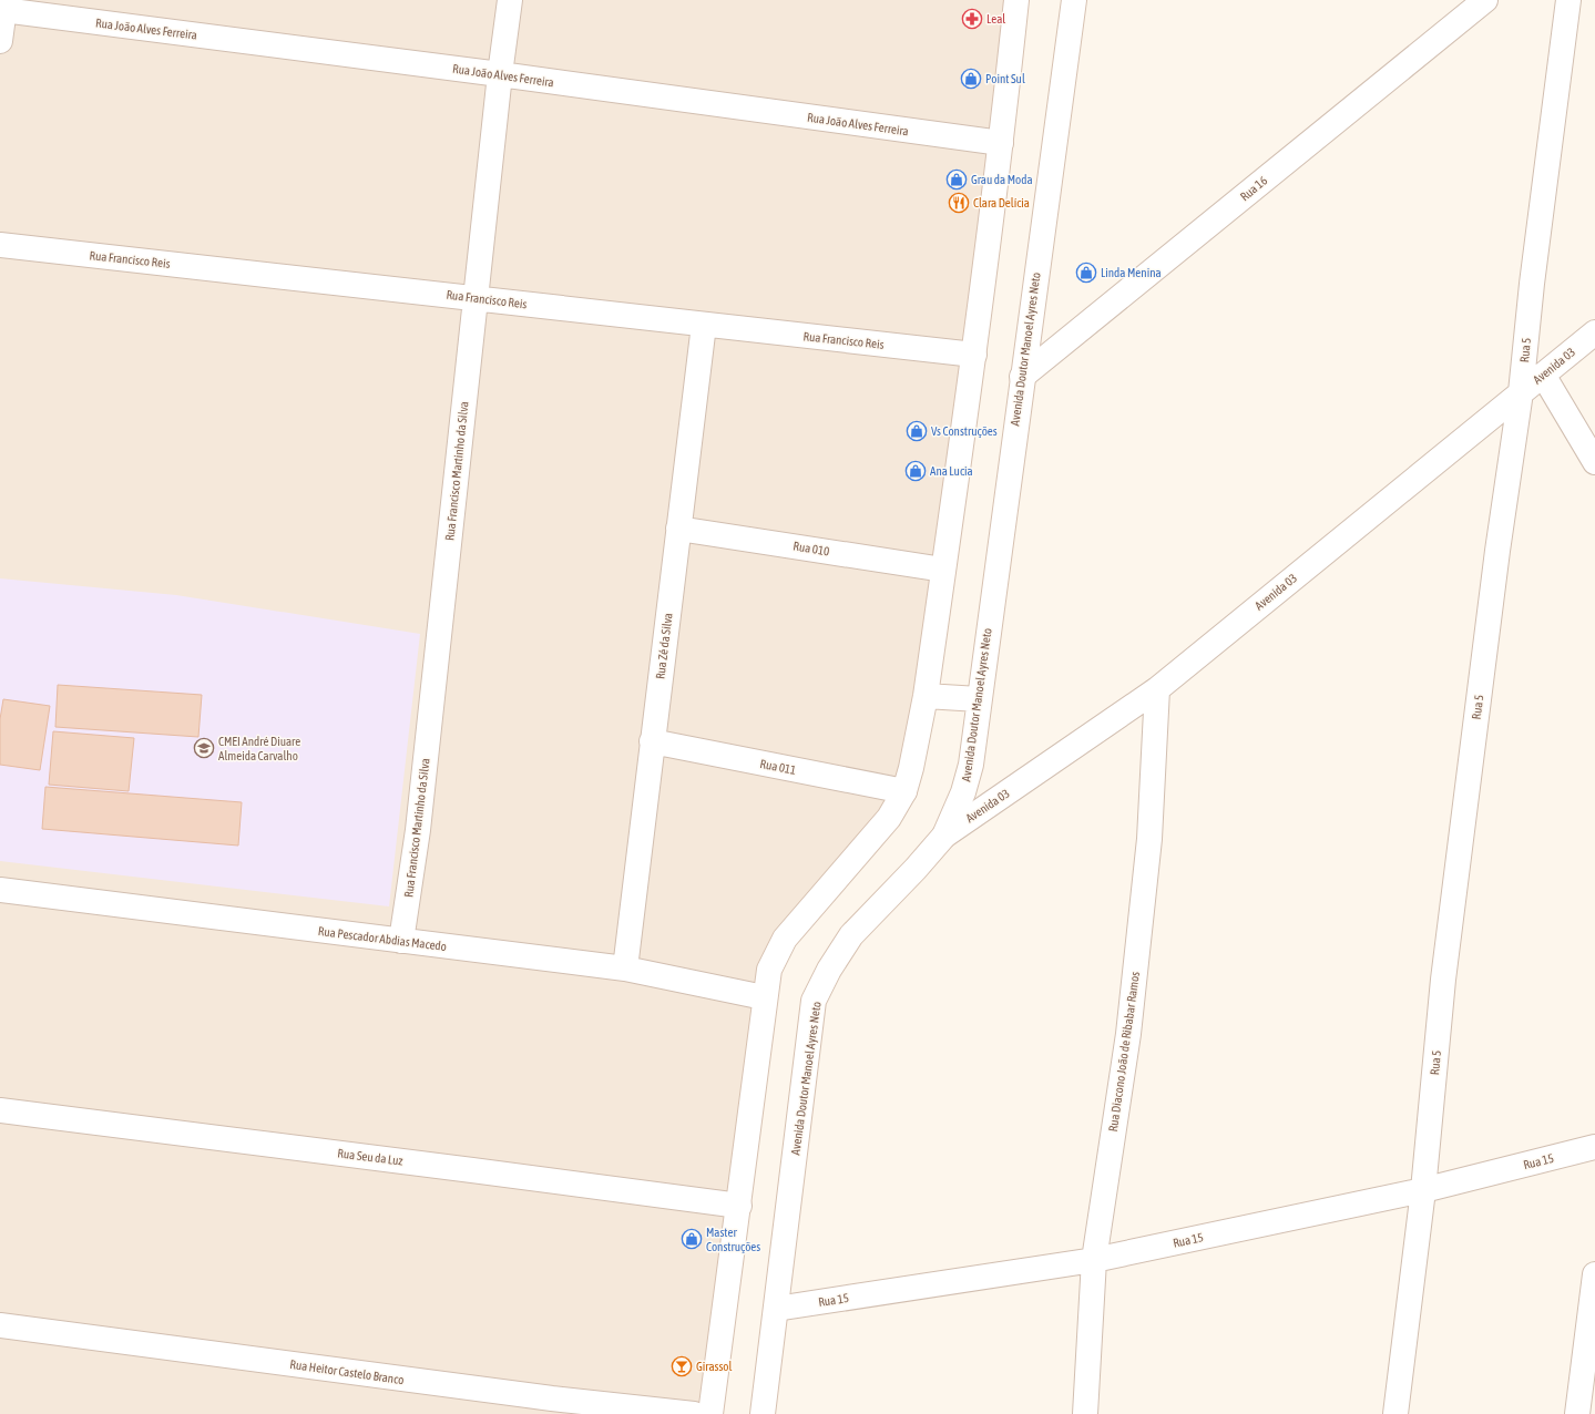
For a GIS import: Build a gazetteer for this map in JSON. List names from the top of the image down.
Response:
{
  "streets": {
    "street": [
      "Rua João Alves Ferreira",
      "Rua 16",
      "Rua Francisco Reis",
      "Avenida Doutor Manoel Ayres Neto",
      "Rua 5",
      "Avenida 03",
      "Rua Francisco Martinho da Silva",
      "Rua 010",
      "Rua Zé da Silva",
      "Rua 011",
      "Rua Pescador Abdias Macedo",
      "Rua Diacono João de Ribabar Ramos",
      "Rua Seu da Luz",
      "Rua 15",
      "Rua Heitor Castelo Branco"
    ]
  },
  "crossings": [
    ["Rua João Alves Ferreira", "Rua Francisco Martinho da Silva"],
    ["Rua 16", "Avenida Doutor Manoel Ayres Neto"],
    ["Rua Francisco Reis", "Rua Francisco Martinho da Silva"],
    ["Rua Francisco Reis", "Rua Zé da Silva"],
    ["Avenida Doutor Manoel Ayres Neto", "Avenida 03"],
    ["Avenida Doutor Manoel Ayres Neto", "Rua 15"],
    ["Rua 5", "Avenida 03"],
    ["Rua 5", "Rua 15"],
    ["Avenida 03", "Rua Diacono João de Ribabar Ramos"],
    ["Rua Francisco Martinho da Silva", "Rua Pescador Abdias Macedo"],
    ["Rua 010", "Rua Zé da Silva"],
    ["Rua Zé da Silva", "Rua 011"],
    ["Rua Zé da Silva", "Rua Pescador Abdias Macedo"],
    ["Rua Diacono João de Ribabar Ramos", "Rua 15"]
  ],
  "places": {
    "pharmacy": ["Leal"],
    "shop": [
      "Point Sul",
      "Grau da Moda",
      "Linda Menina",
      "Vs Construções",
      "Ana Lucia",
      "Master Construções"
    ],
    "restaurant": ["Clara Delícia"],
    "school or university": ["CMEI André Diuare Almeida Carvalho"],
    "bar": ["Girassol"]
  }
}
